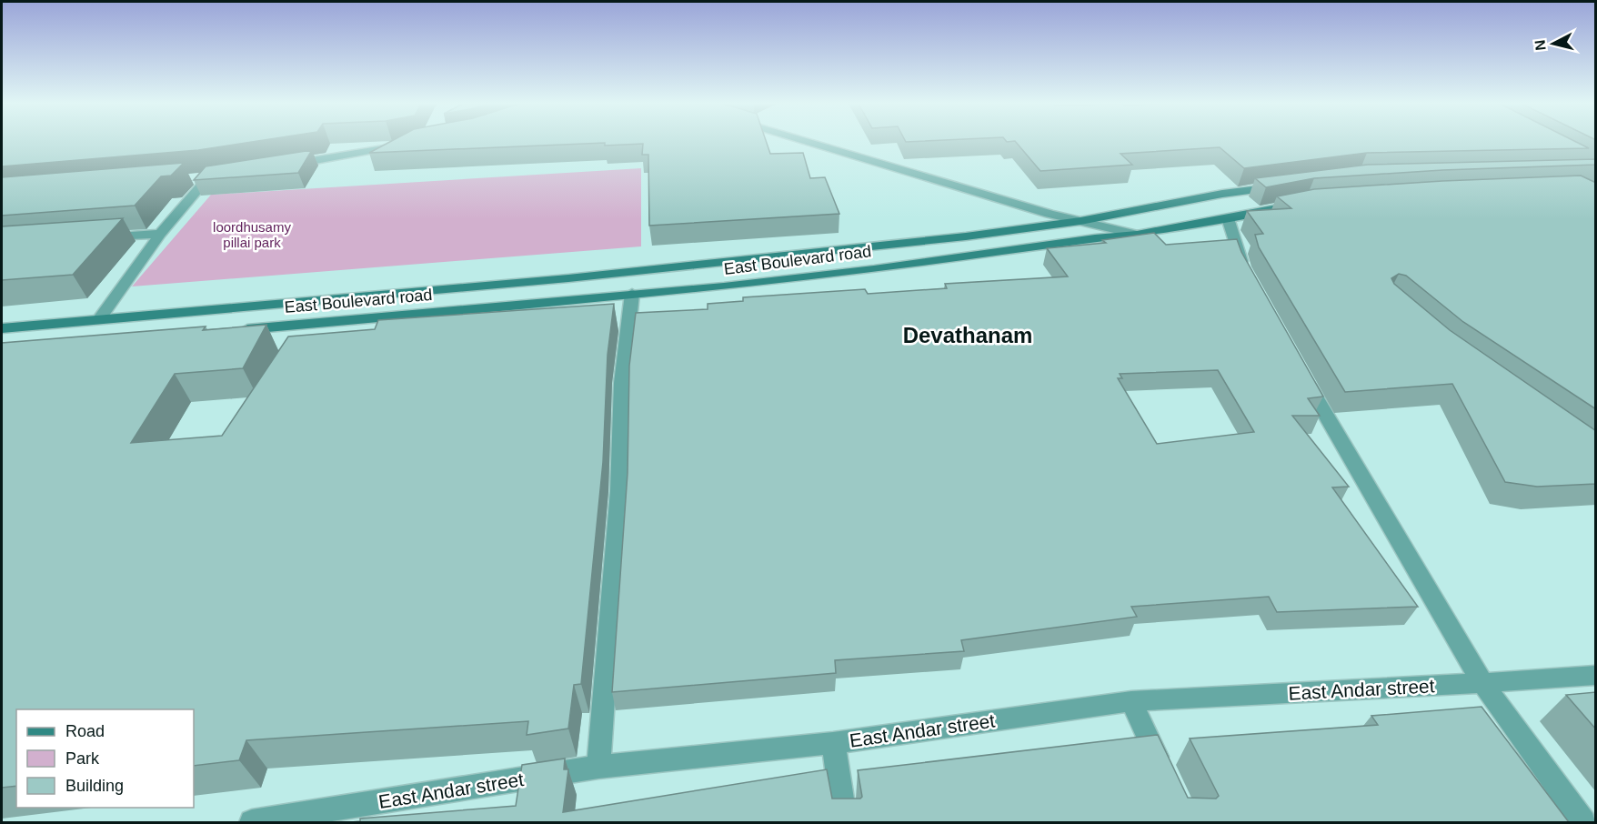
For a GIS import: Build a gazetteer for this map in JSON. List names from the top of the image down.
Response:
{
  "streets": {
    "main road": ["East Boulevard road"],
    "street": ["East Andar street"]
  },
  "districts": ["Devathanam"],
  "parks": ["loordhusamy pillai park"],
  "legend": ["Road", "Park", "Building"],
  "north": "left"
}
